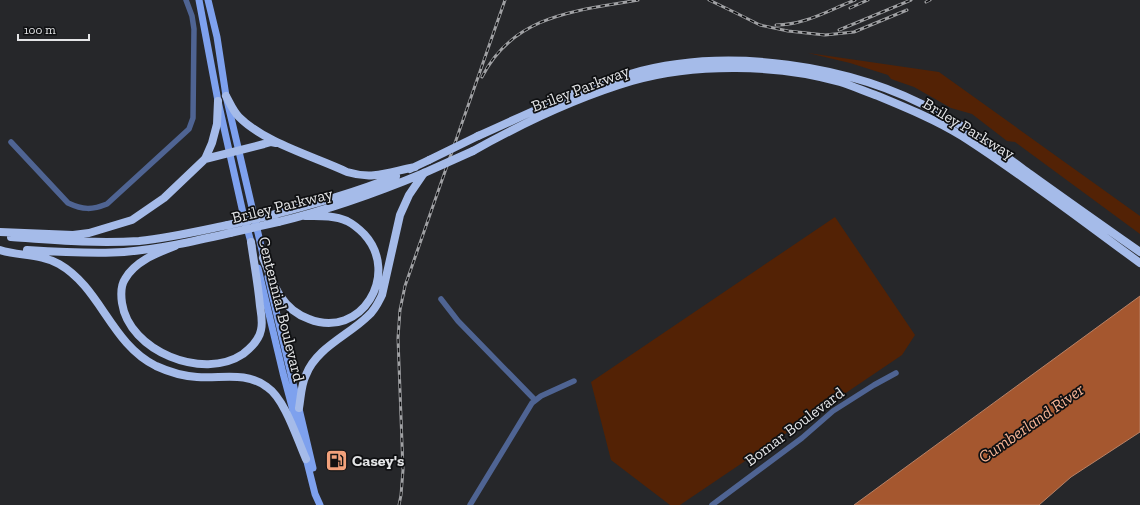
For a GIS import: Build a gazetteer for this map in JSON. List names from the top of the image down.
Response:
{
  "streets": {
    "highway": ["Briley Parkway"],
    "main road": ["Centennial Boulevard"],
    "street": ["Bomar Boulevard"]
  },
  "water": ["Cumberland River"],
  "places": {
    "fuel station": ["Casey's"]
  },
  "scale_bar": "100 m"
}
